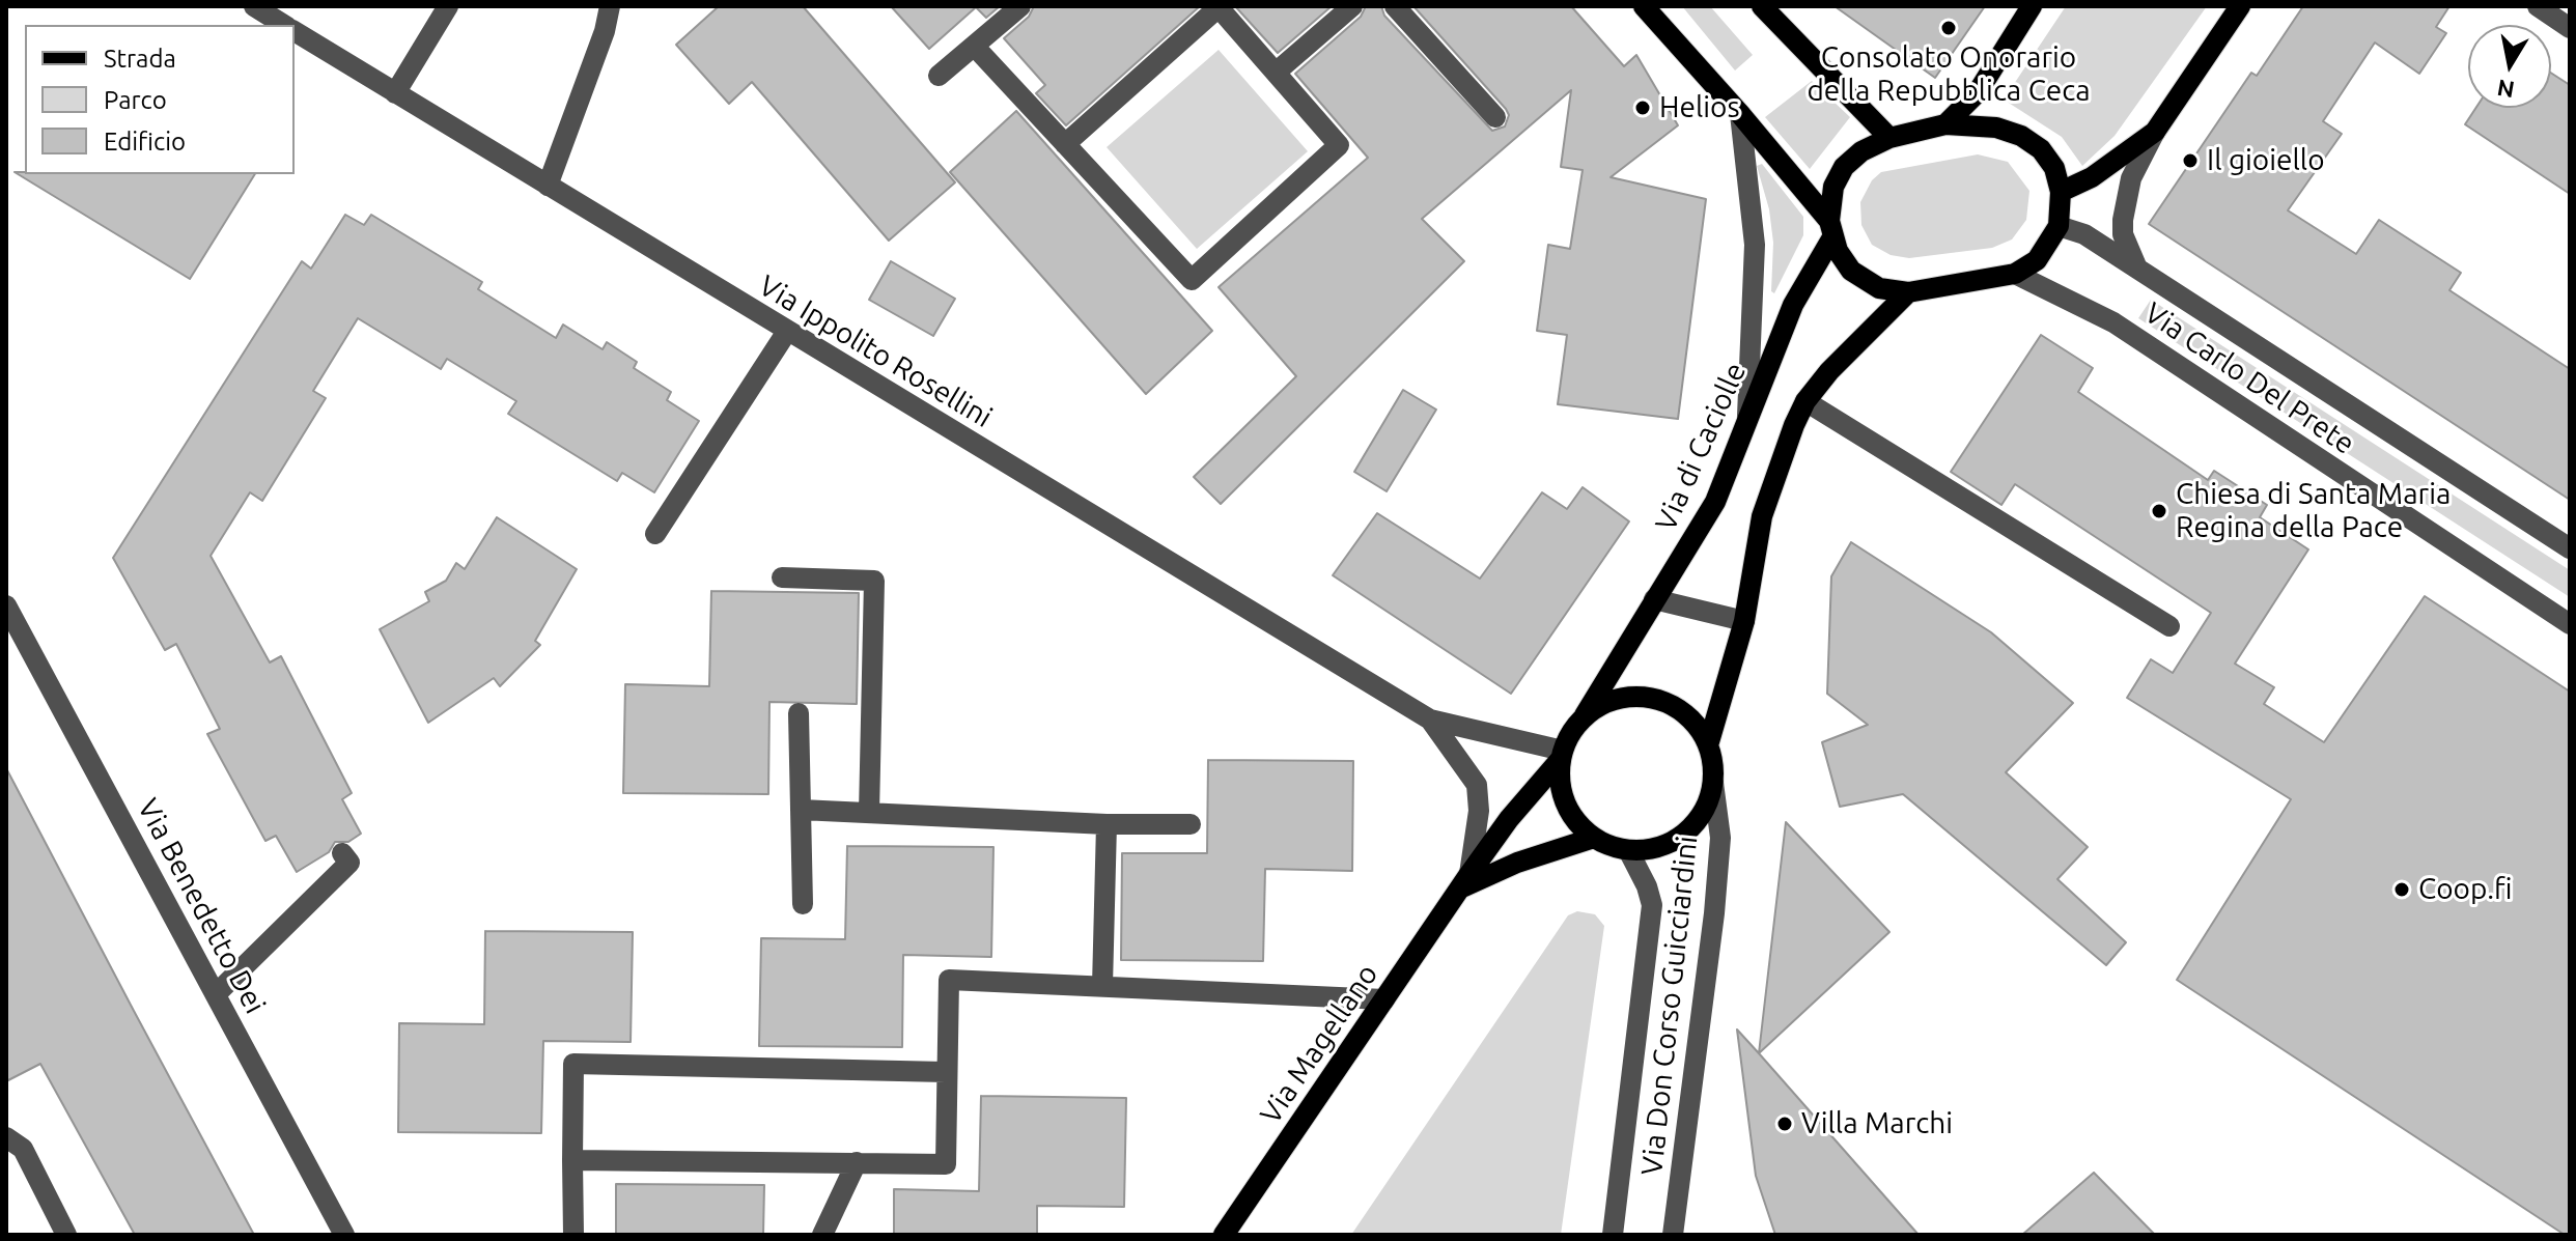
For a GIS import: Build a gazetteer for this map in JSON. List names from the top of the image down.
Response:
{
  "streets": {
    "main road": ["Via di Caciolle", "Via Magellano"],
    "street": [
      "Via Ippolito Rosellini",
      "Via Carlo Del Prete",
      "Via Benedetto Dei",
      "Via Don Corso Guicciardini"
    ]
  },
  "crossings": [
    ["Via Ippolito Rosellini", "Via di Caciolle"],
    ["Via Ippolito Rosellini", "Via Don Corso Guicciardini"],
    ["Via Ippolito Rosellini", "Via Magellano"],
    ["Via Carlo Del Prete", "Via di Caciolle"],
    ["Via di Caciolle", "Via Don Corso Guicciardini"],
    ["Via di Caciolle", "Via Magellano"],
    ["Via Don Corso Guicciardini", "Via Magellano"]
  ],
  "places": [
    "Consolato Onorario della Repubblica Ceca",
    "Helios",
    "Il gioiello",
    "Chiesa di Santa Maria Regina della Pace",
    "Coop.fi",
    "Villa Marchi"
  ],
  "legend": ["Strada", "Parco", "Edificio"],
  "north": "bottom"
}
